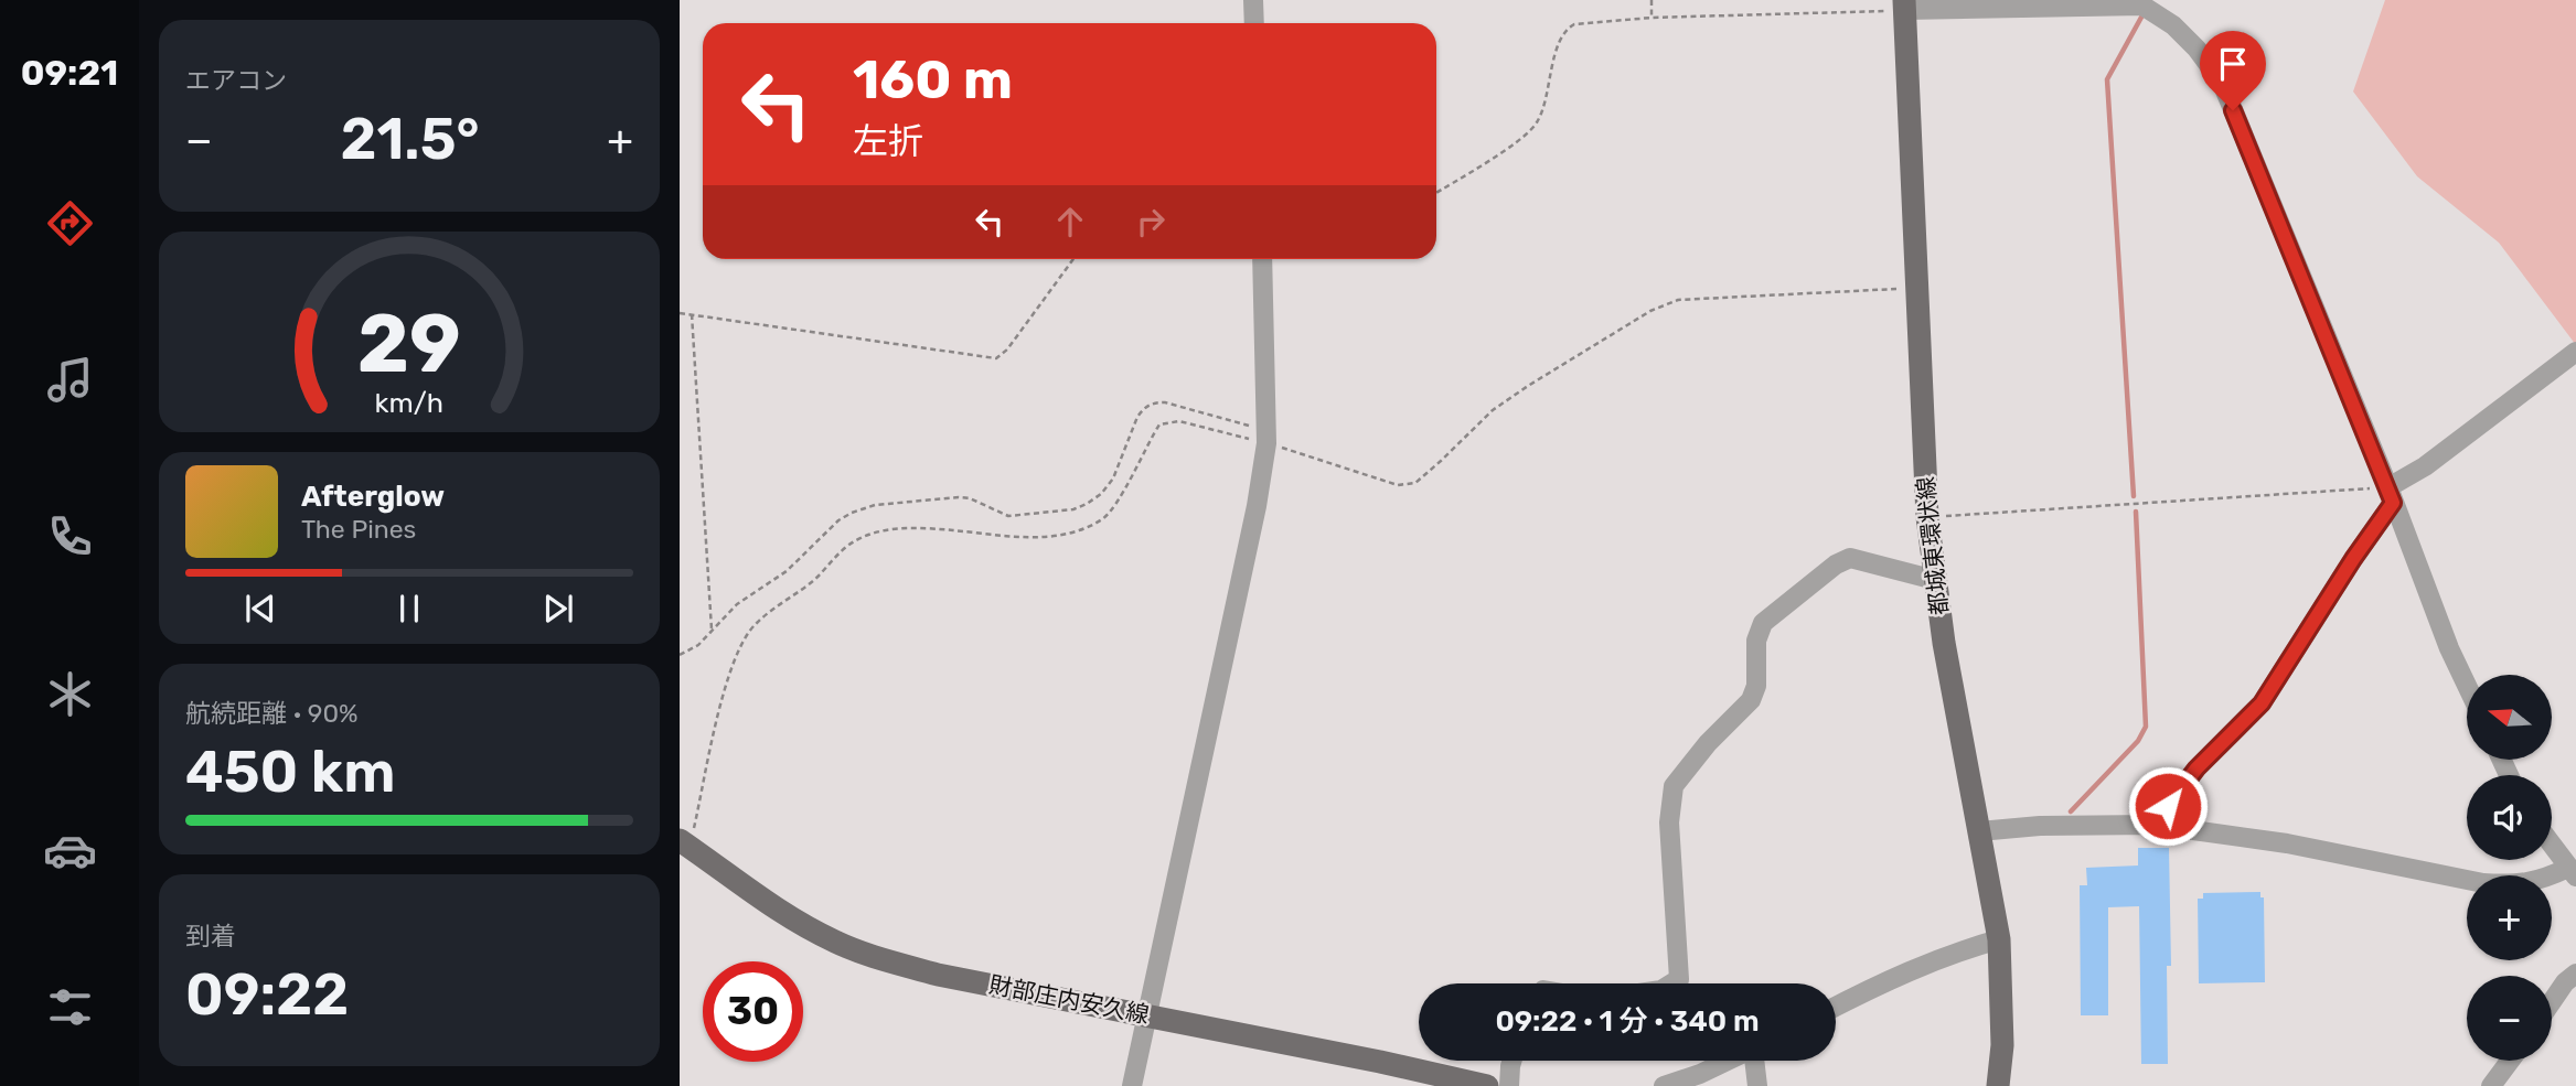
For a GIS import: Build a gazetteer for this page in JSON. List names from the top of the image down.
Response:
{
  "streets": {
    "main road": ["都城東環状線", "財部庄内安久線"]
  },
  "north": "left",
  "page": {
    "tabs": "09:21",
    "tile": [
      "エアコン",
      ["航続距離 · 90%", "450 km"],
      ["到着", "09:22"]
    ],
    "turn": ["160 m", "左折"],
    "heat": ["−", "21.5°", "+"],
    "song": ["Afterglow", "The Pines"],
    "map_buttons": ["+", "−"],
    "limit": "30",
    "trip": "09:22 · 1 分 · 340 m",
    "gauge": ["29", "km/h"]
  }
}
